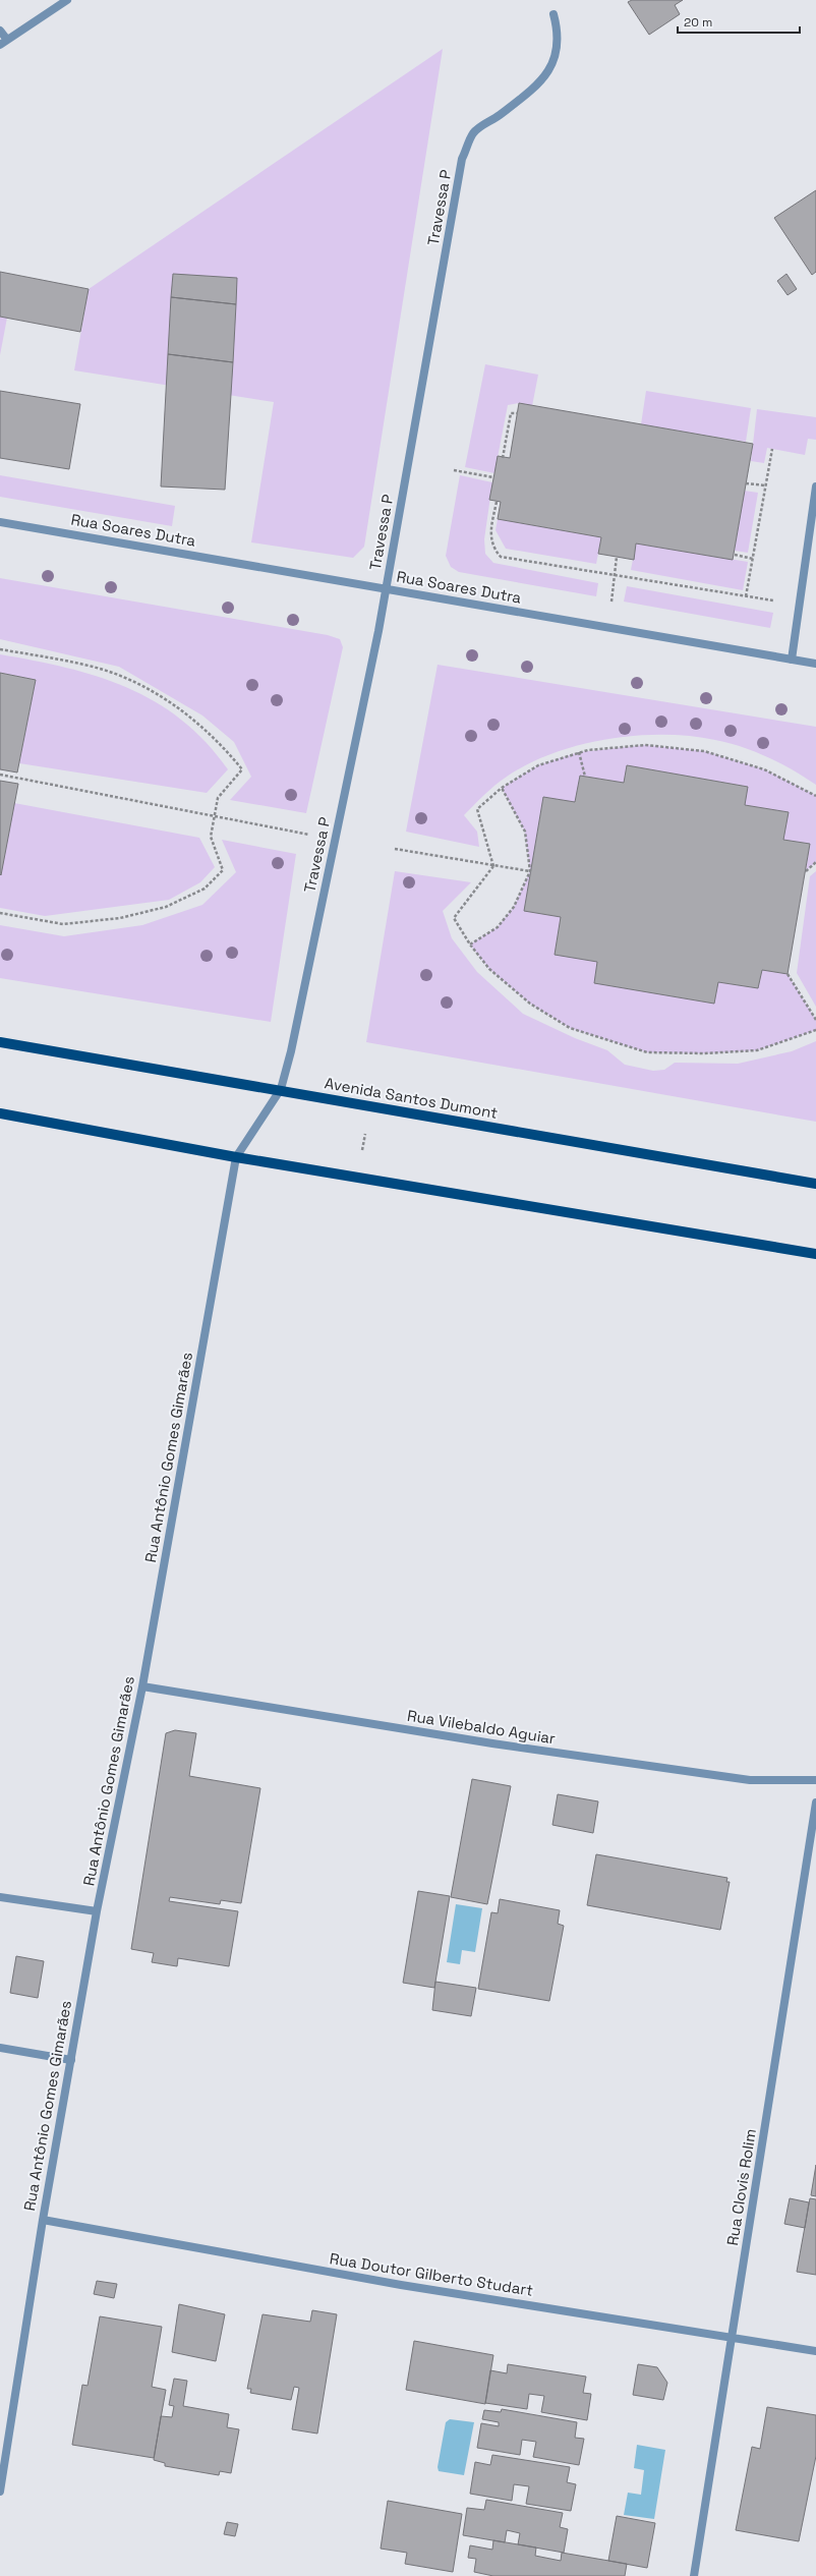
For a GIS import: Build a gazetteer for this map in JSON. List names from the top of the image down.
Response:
{
  "streets": {
    "main road": ["Avenida Santos Dumont"],
    "street": [
      "Travessa P",
      "Rua Soares Dutra",
      "Rua Antônio Gomes Gimarães",
      "Rua Vilebaldo Aguiar",
      "Rua Clovis Rolim",
      "Rua Doutor Gilberto Studart"
    ]
  },
  "crossings": [
    ["Travessa P", "Rua Soares Dutra"],
    ["Travessa P", "Avenida Santos Dumont"],
    ["Travessa P", "Rua Antônio Gomes Gimarães"],
    ["Avenida Santos Dumont", "Rua Antônio Gomes Gimarães"],
    ["Rua Antônio Gomes Gimarães", "Rua Vilebaldo Aguiar"],
    ["Rua Antônio Gomes Gimarães", "Rua Doutor Gilberto Studart"],
    ["Rua Clovis Rolim", "Rua Doutor Gilberto Studart"]
  ],
  "scale_bar": "20 m"
}
